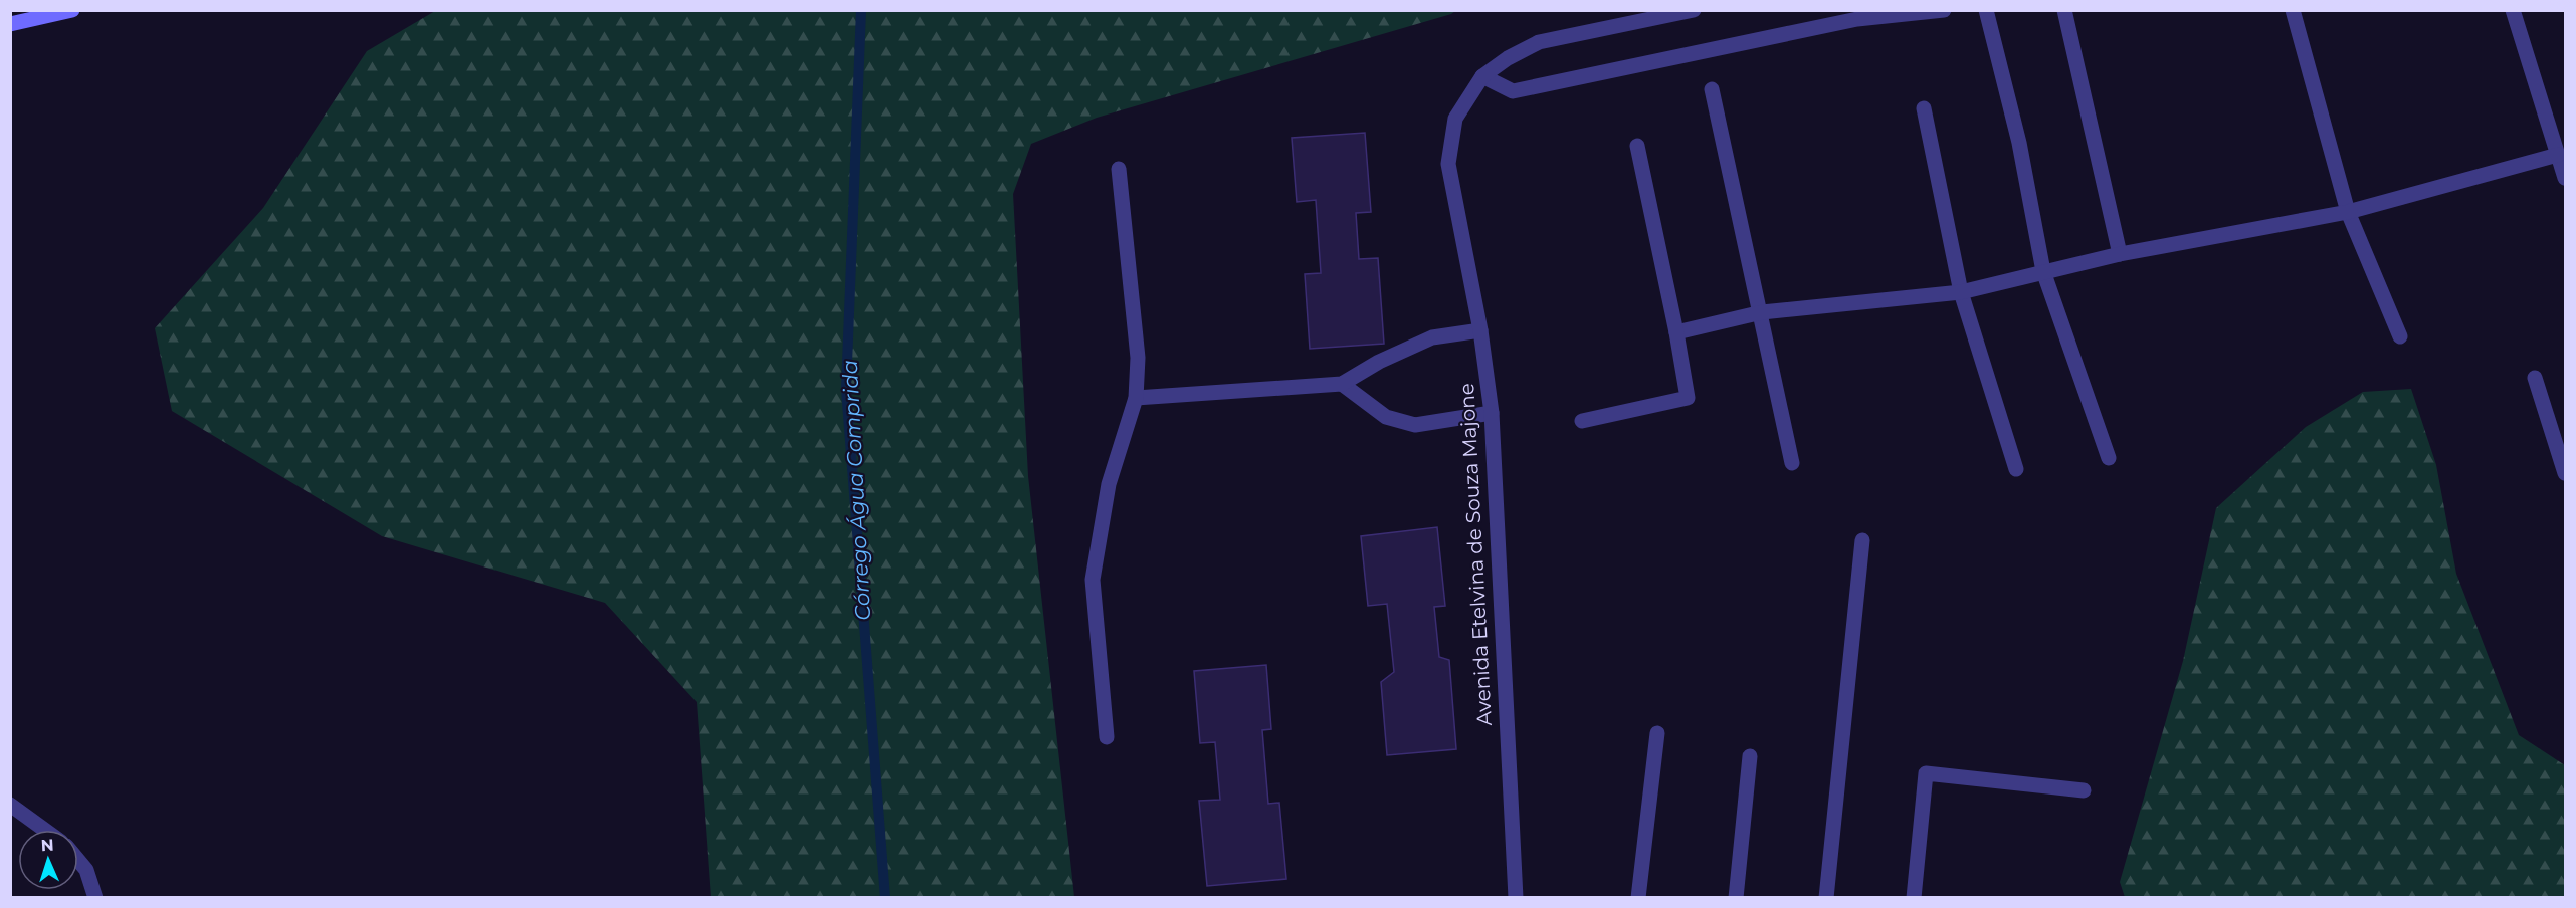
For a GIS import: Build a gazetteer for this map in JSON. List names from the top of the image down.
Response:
{
  "streets": {
    "street": ["Avenida Etelvina de Souza Majone"]
  },
  "water": ["Córrego Água Comprida"],
  "north": "top"
}
